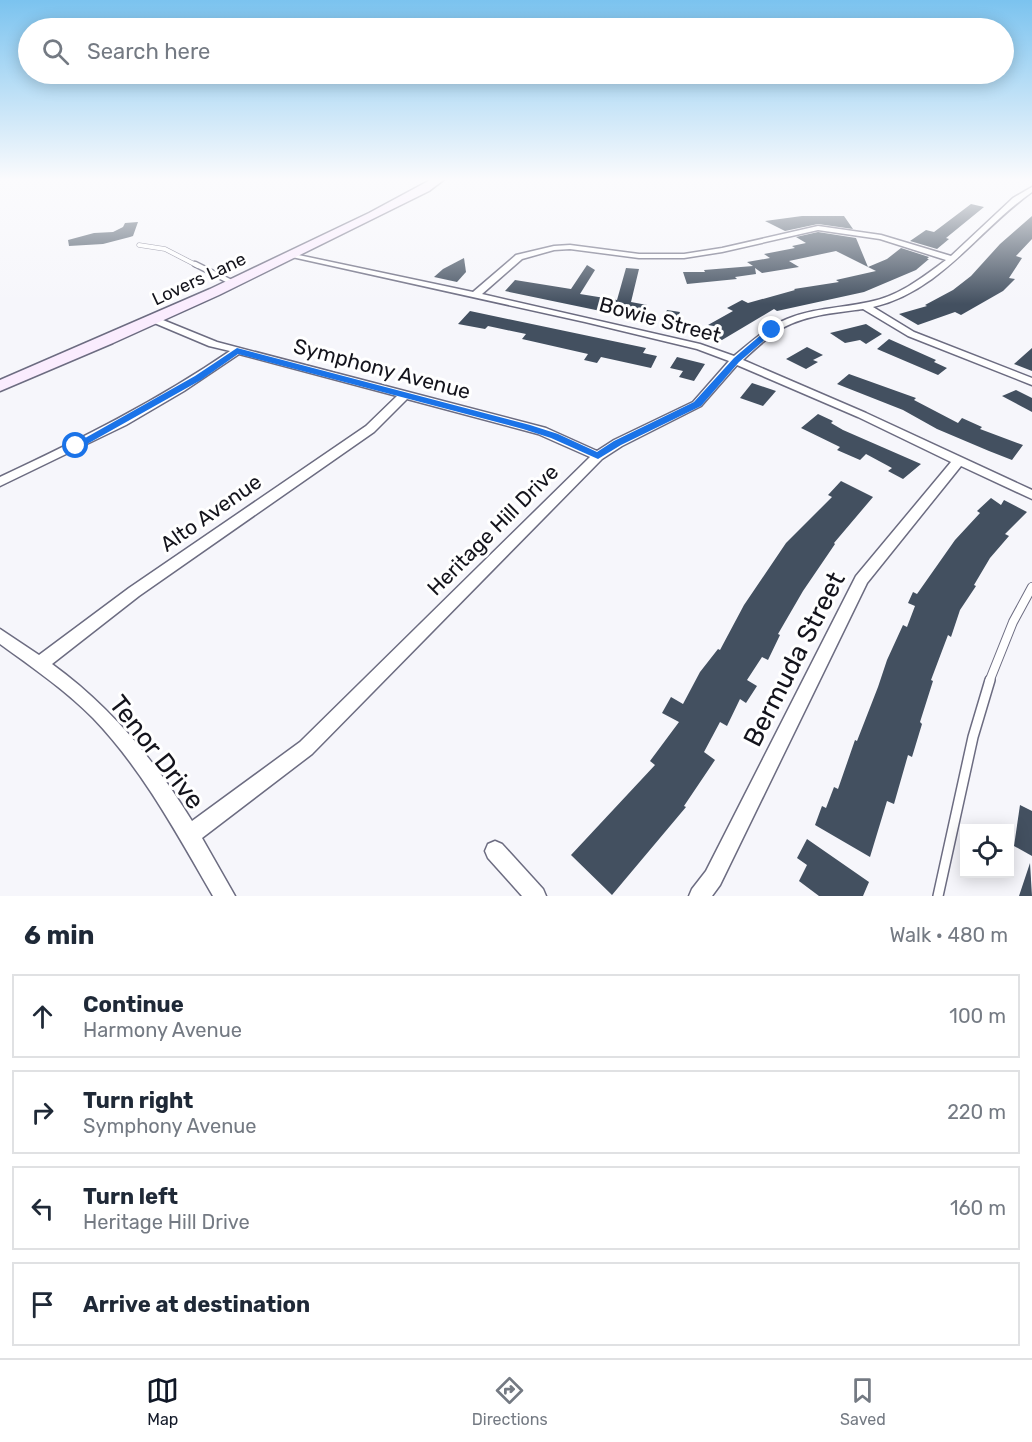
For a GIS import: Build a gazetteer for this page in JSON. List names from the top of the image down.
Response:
{
  "streets": {
    "street": [
      "Lovers Lane",
      "Bowie Street",
      "Symphony Avenue",
      "Alto Avenue",
      "Heritage Hill Drive",
      "Bermuda Street",
      "Tenor Drive"
    ]
  },
  "crossings": [
    ["Lovers Lane", "Bowie Street"],
    ["Lovers Lane", "Symphony Avenue"],
    ["Bowie Street", "Heritage Hill Drive"],
    ["Bowie Street", "Bermuda Street"],
    ["Symphony Avenue", "Alto Avenue"],
    ["Symphony Avenue", "Heritage Hill Drive"],
    ["Alto Avenue", "Tenor Drive"],
    ["Heritage Hill Drive", "Tenor Drive"]
  ],
  "page": {
    "search": "Search here",
    "heading": ["6 min", "Walk · 480 m"],
    "list": [
      ["Continue", "Harmony Avenue", "100 m"],
      ["Turn right", "Symphony Avenue", "220 m"],
      ["Turn left", "Heritage Hill Drive", "160 m"],
      "Arrive at destination"
    ],
    "nav": ["Map", "Directions", "Saved"]
  }
}
